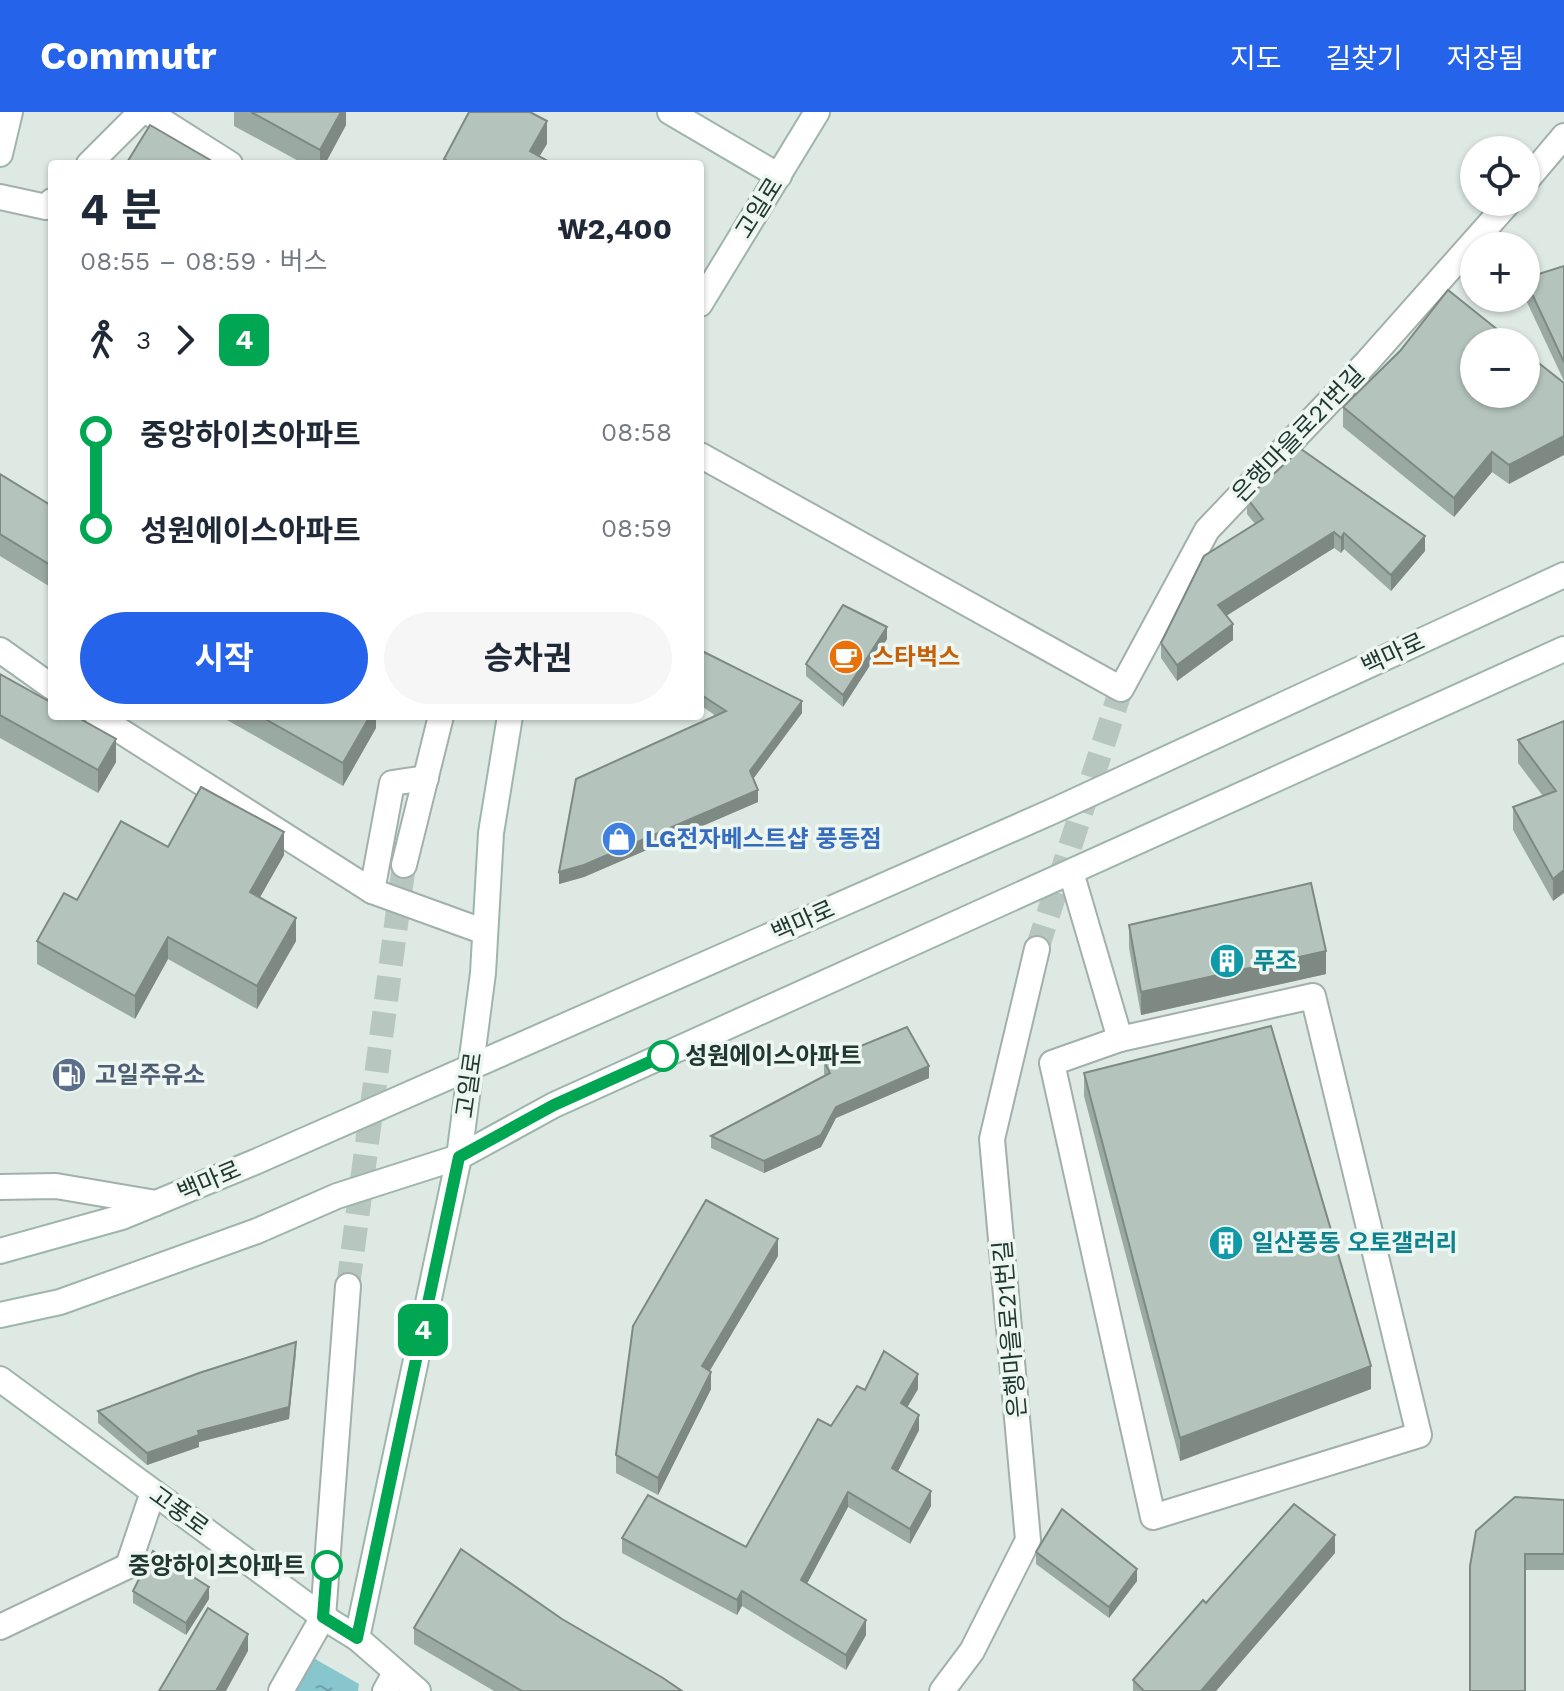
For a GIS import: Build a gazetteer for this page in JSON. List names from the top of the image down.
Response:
{
  "streets": {
    "street": [
      "고일로",
      "은행마을로21번길",
      "백마로",
      "고풍로"
    ]
  },
  "crossings": [
    ["고일로", "백마로"],
    ["고일로", "고풍로"]
  ],
  "places": {
    "cafe": ["스타벅스"],
    "shop": ["LG전자베스트샵 풍동점"],
    "building": ["푸조", "일산풍동 오토갤러리"],
    "other": ["성원에이스아파트", "중앙하이츠아파트"],
    "fuel station": ["고일주유소"]
  },
  "lines": ["bus line 4"],
  "page": {
    "header": "Commutr",
    "nav": ["지도", "길찾기", "저장됨"],
    "on_map": "4",
    "map_buttons": ["+", "−"],
    "heading": ["4 분", "08:55 – 08:59 · 버스", "₩2,400"],
    "legs": ["3", "4"],
    "list": [
      {
        "name": "중앙하이츠아파트",
        "value": "08:58"
      },
      {
        "name": "성원에이스아파트",
        "value": "08:59"
      }
    ],
    "buttons": ["시작", "승차권"]
  }
}
